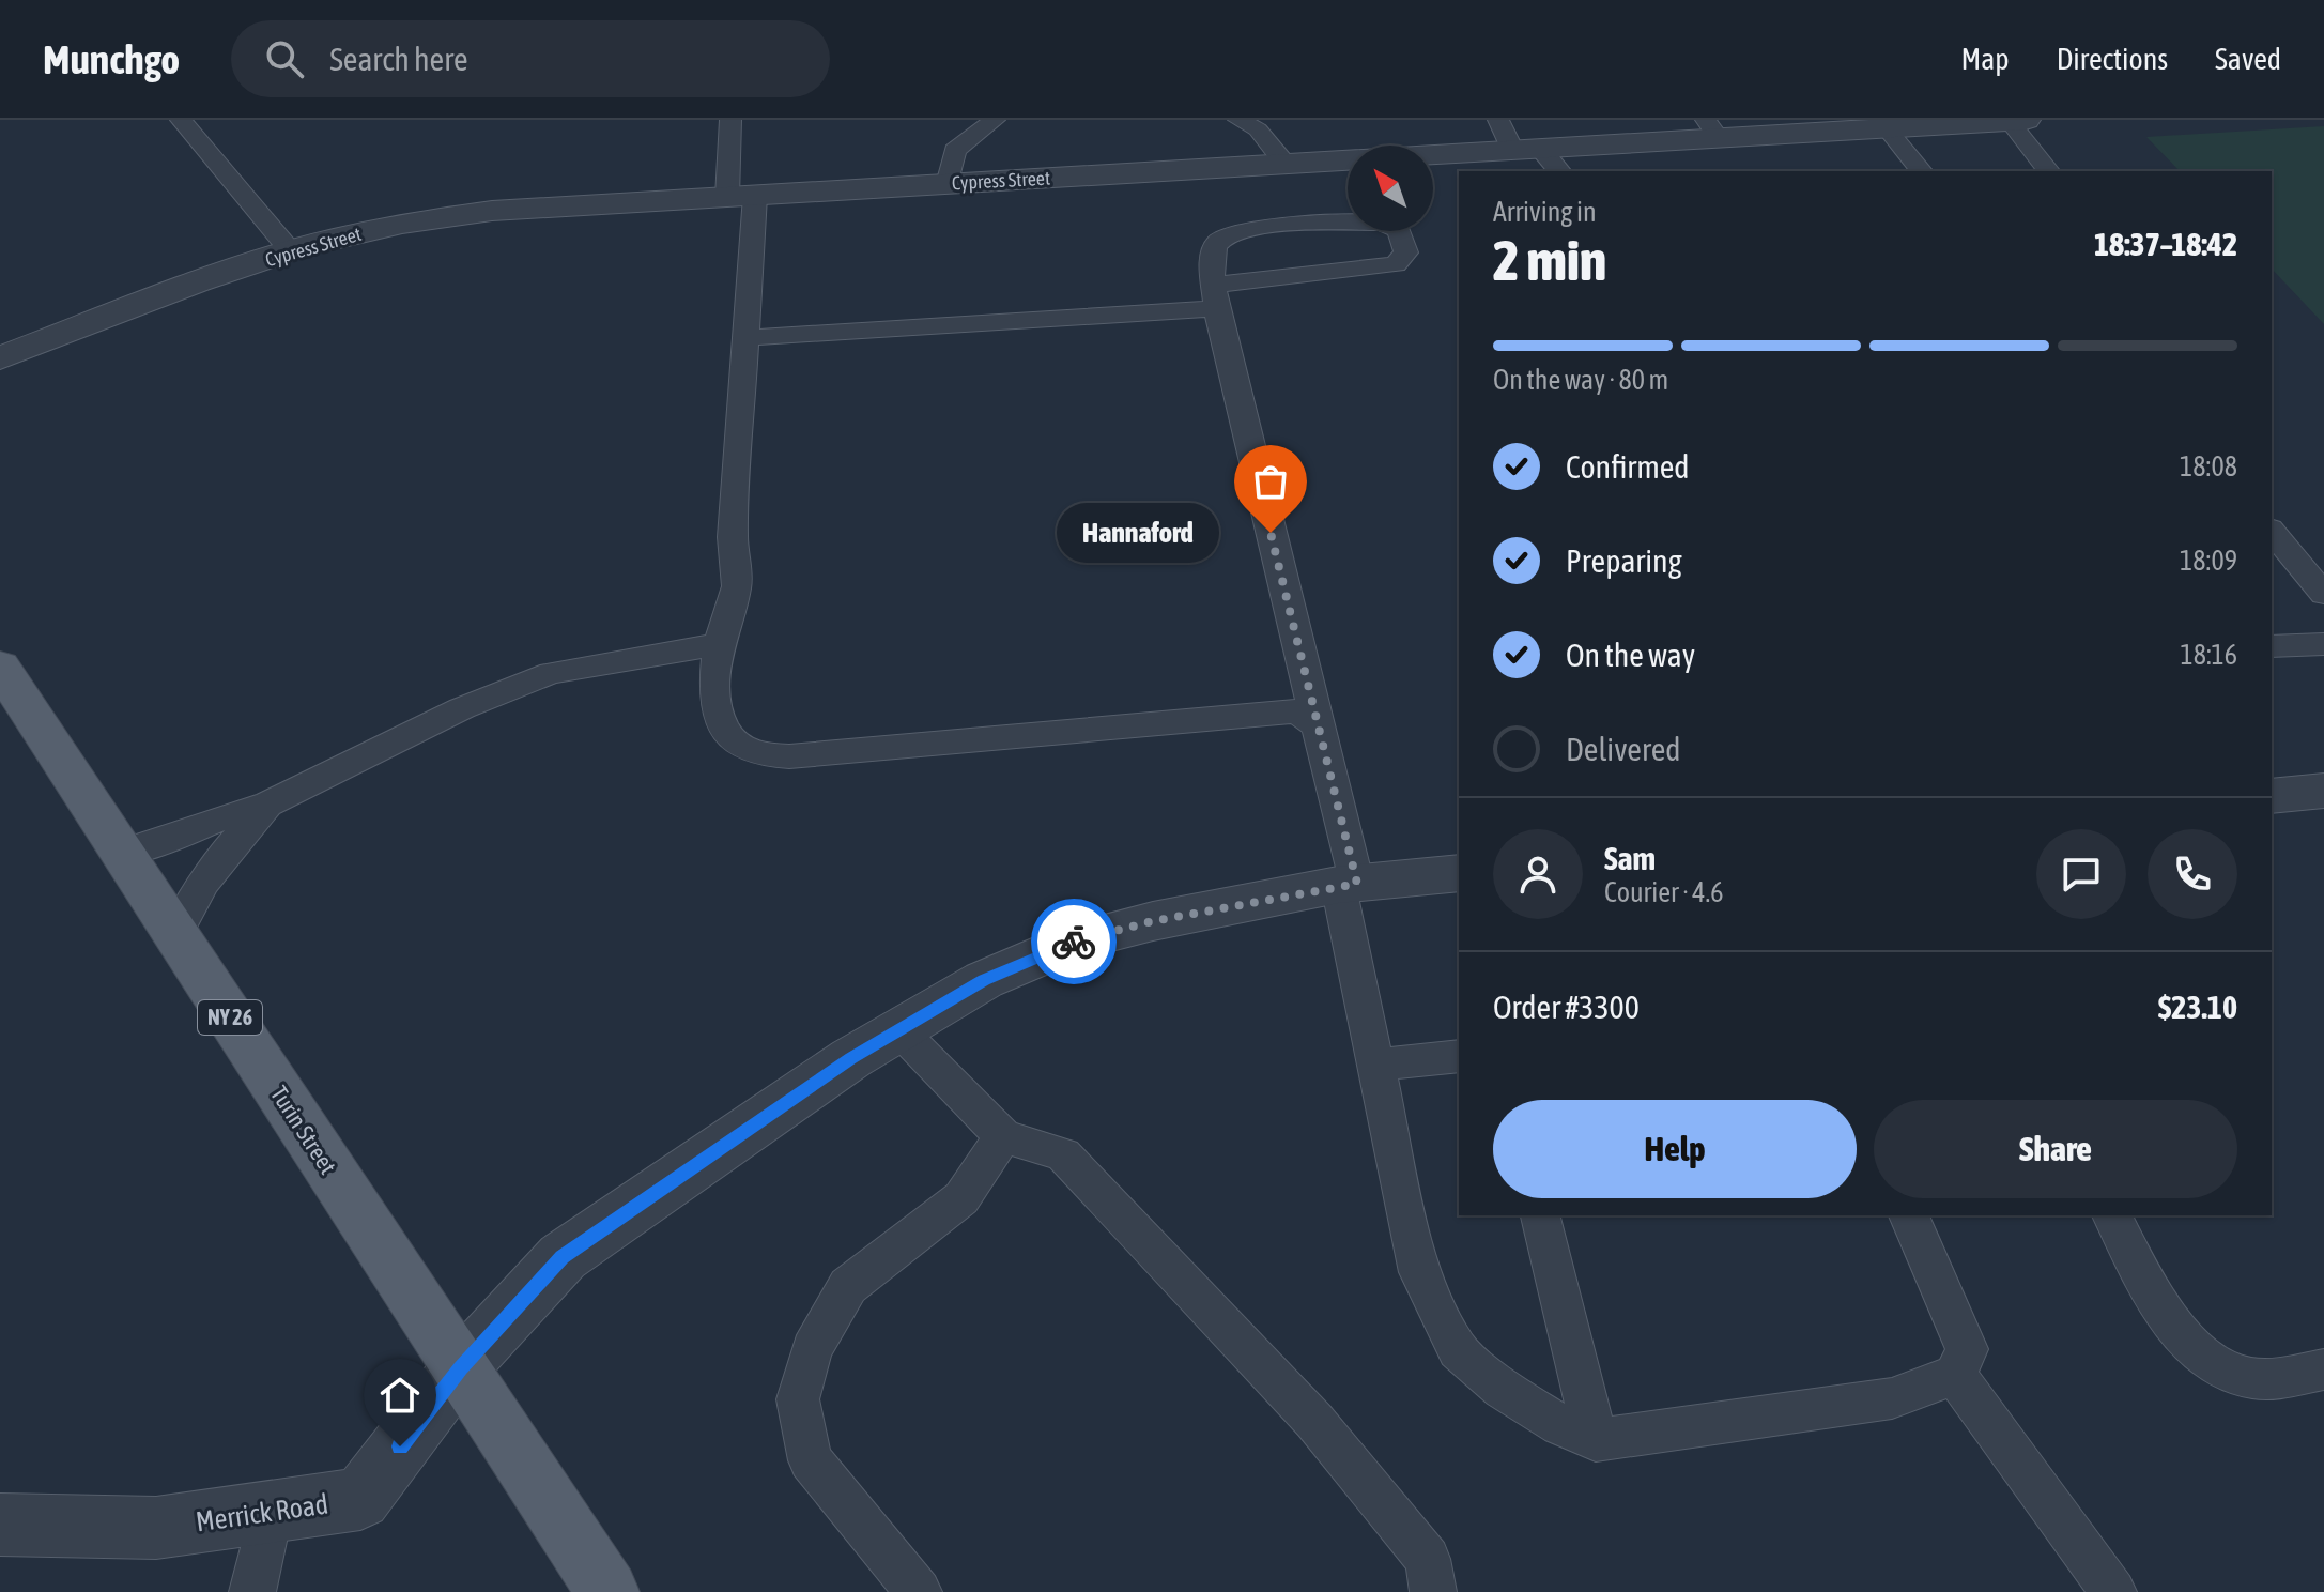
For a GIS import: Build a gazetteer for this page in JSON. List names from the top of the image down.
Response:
{
  "streets": {
    "main road": ["NY 26", "Turin Street"],
    "street": ["Cypress Street", "Merrick Road"]
  },
  "crossings": [
    ["Turin Street", "Merrick Road"]
  ],
  "places": ["Hannaford"],
  "north": "top left",
  "page": {
    "header": "Munchgo",
    "search": "Search here",
    "nav": ["Map", "Directions", "Saved"],
    "heading": ["2 min", "Arriving in", "18:37–18:42"],
    "panel": [
      "Sam",
      "Courier · 4.6",
      "Order #3300",
      "$23.10"
    ],
    "bar": "On the way · 80 m",
    "list": [
      ["Confirmed", "18:08"],
      ["Preparing", "18:09"],
      ["On the way", "18:16"],
      "Delivered"
    ],
    "bubble": "Hannaford",
    "buttons": ["Help", "Share"]
  }
}
